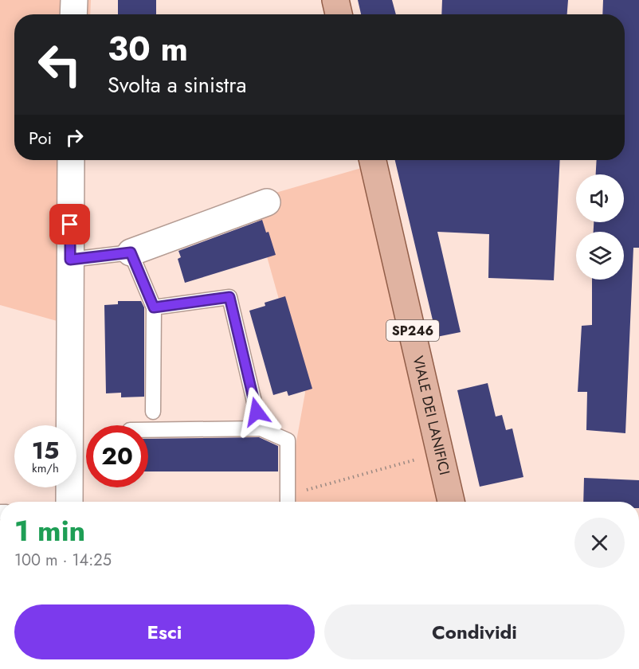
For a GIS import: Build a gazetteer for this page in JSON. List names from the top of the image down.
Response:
{
  "streets": {
    "main road": ["SP246", "VIALE DEI LANIFICI"]
  },
  "page": {
    "turn": ["30 m", "Svolta a sinistra"],
    "then": "Poi",
    "speed": "15 km/h",
    "limit": "20",
    "heading": ["1 min", "100 m · 14:25"],
    "buttons": ["Esci", "Condividi"]
  }
}
